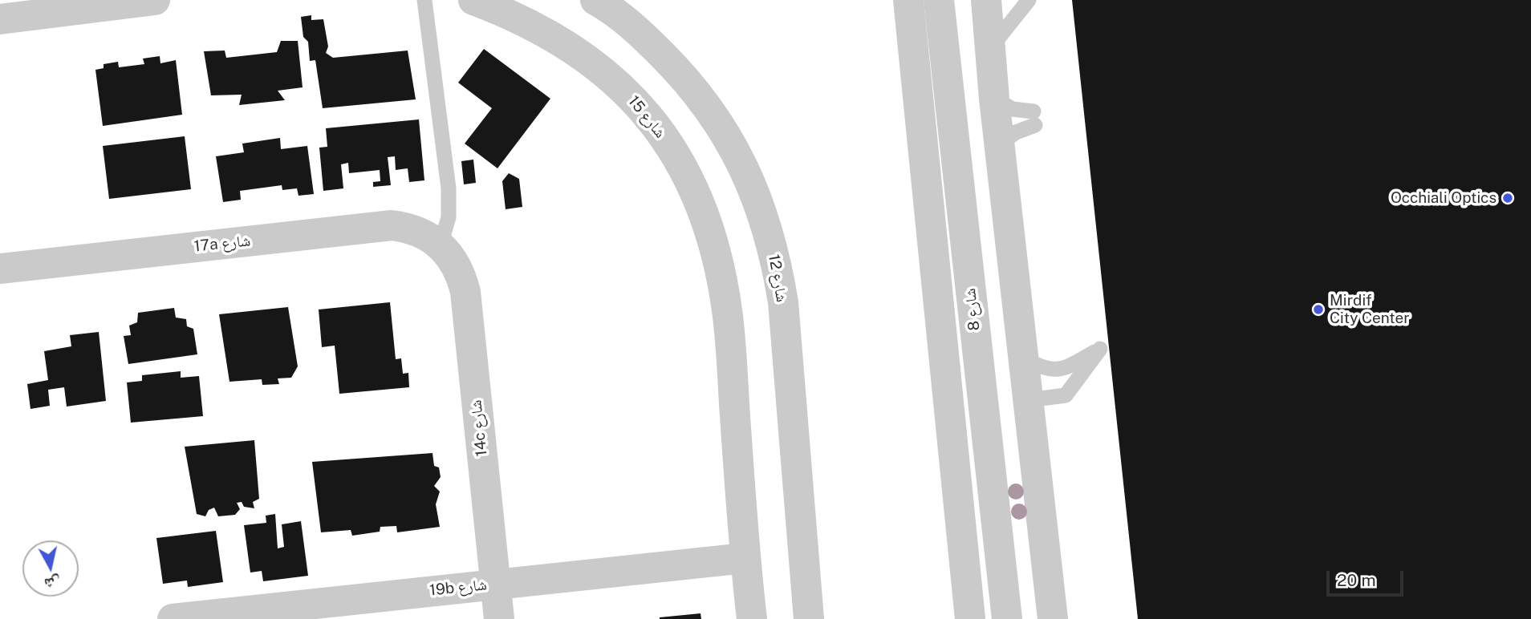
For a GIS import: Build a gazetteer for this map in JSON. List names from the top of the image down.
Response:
{
  "streets": {
    "street": [
      "شارع 15",
      "17a شارع",
      "شارع 12",
      "شارع 8",
      "14c شارع",
      "19b شارع"
    ]
  },
  "crossings": [
    ["شارع 15", "19b شارع"],
    ["17a شارع", "14c شارع"],
    ["14c شارع", "19b شارع"]
  ],
  "places": ["Occhiali Optics", "Mirdif City Center"],
  "scale_bar": "20 m",
  "north": "bottom"
}
